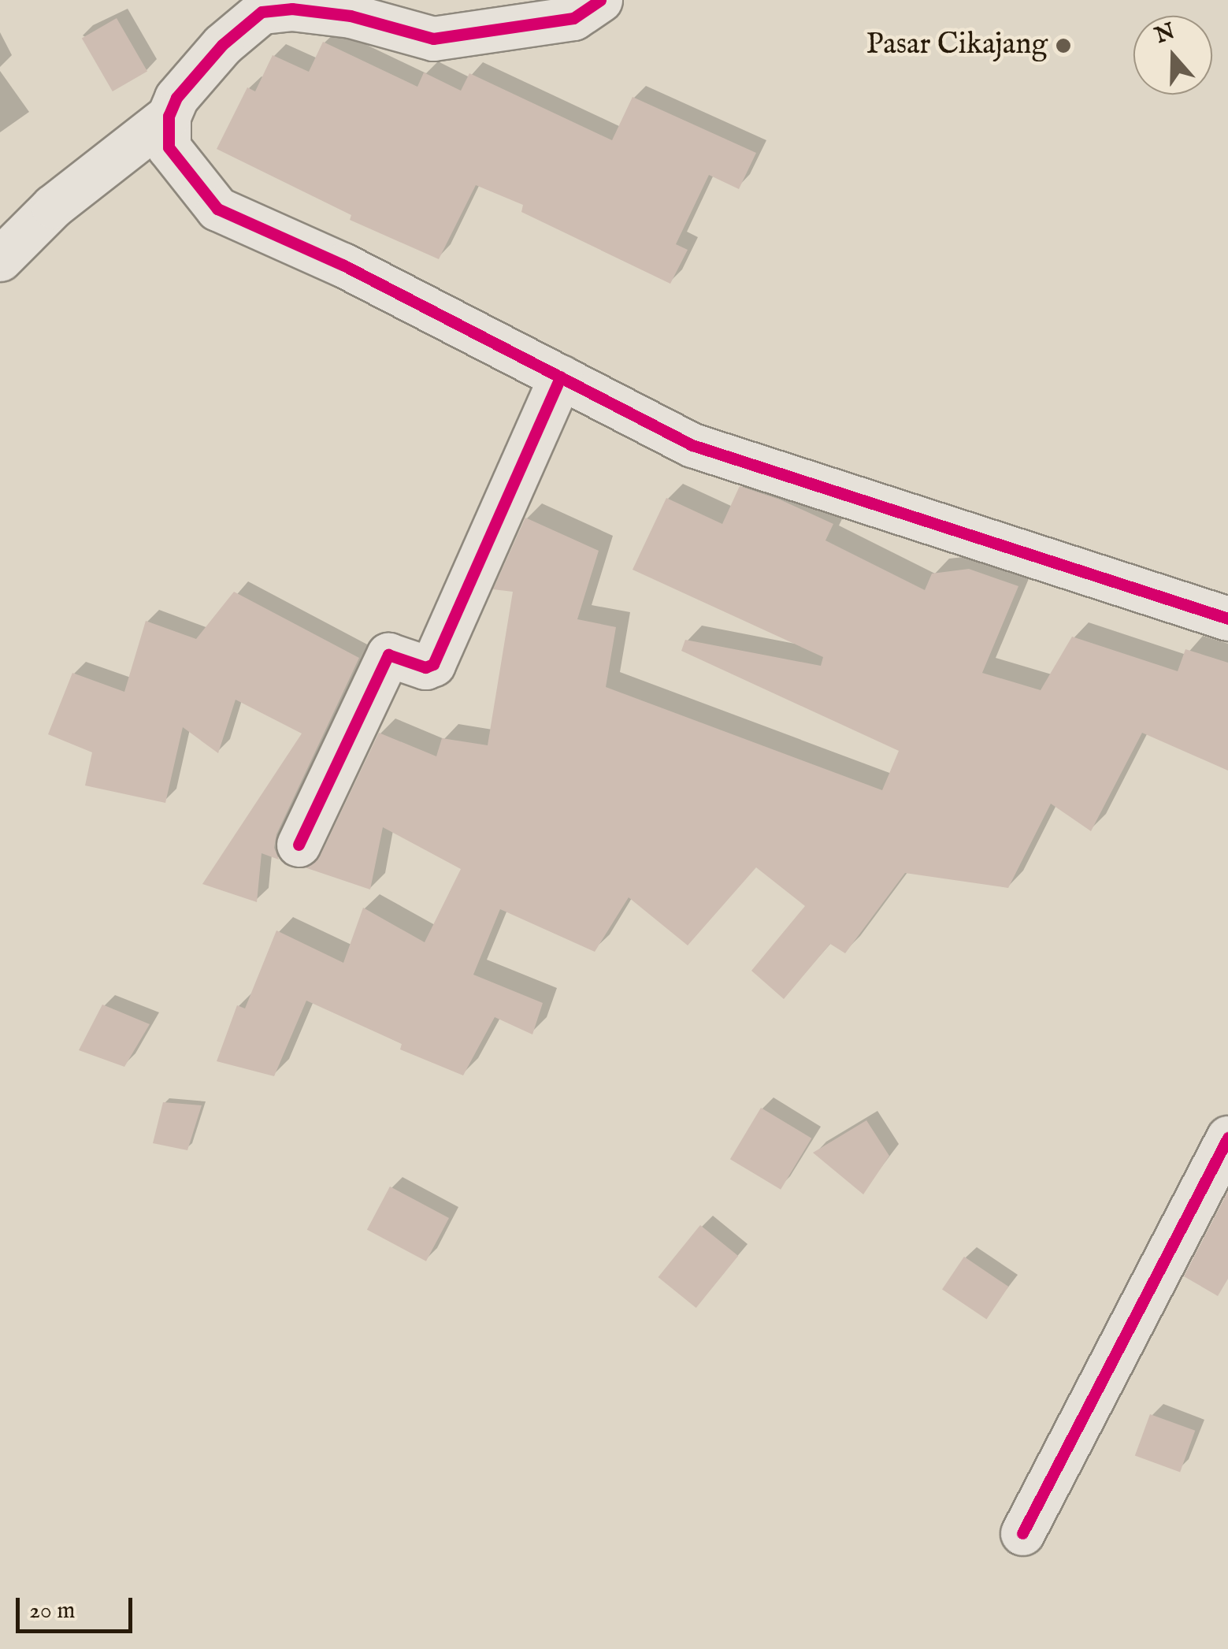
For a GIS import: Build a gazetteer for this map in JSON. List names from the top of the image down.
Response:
{
  "places": ["Pasar Cikajang"],
  "scale_bar": "20 m",
  "north": "top"
}
